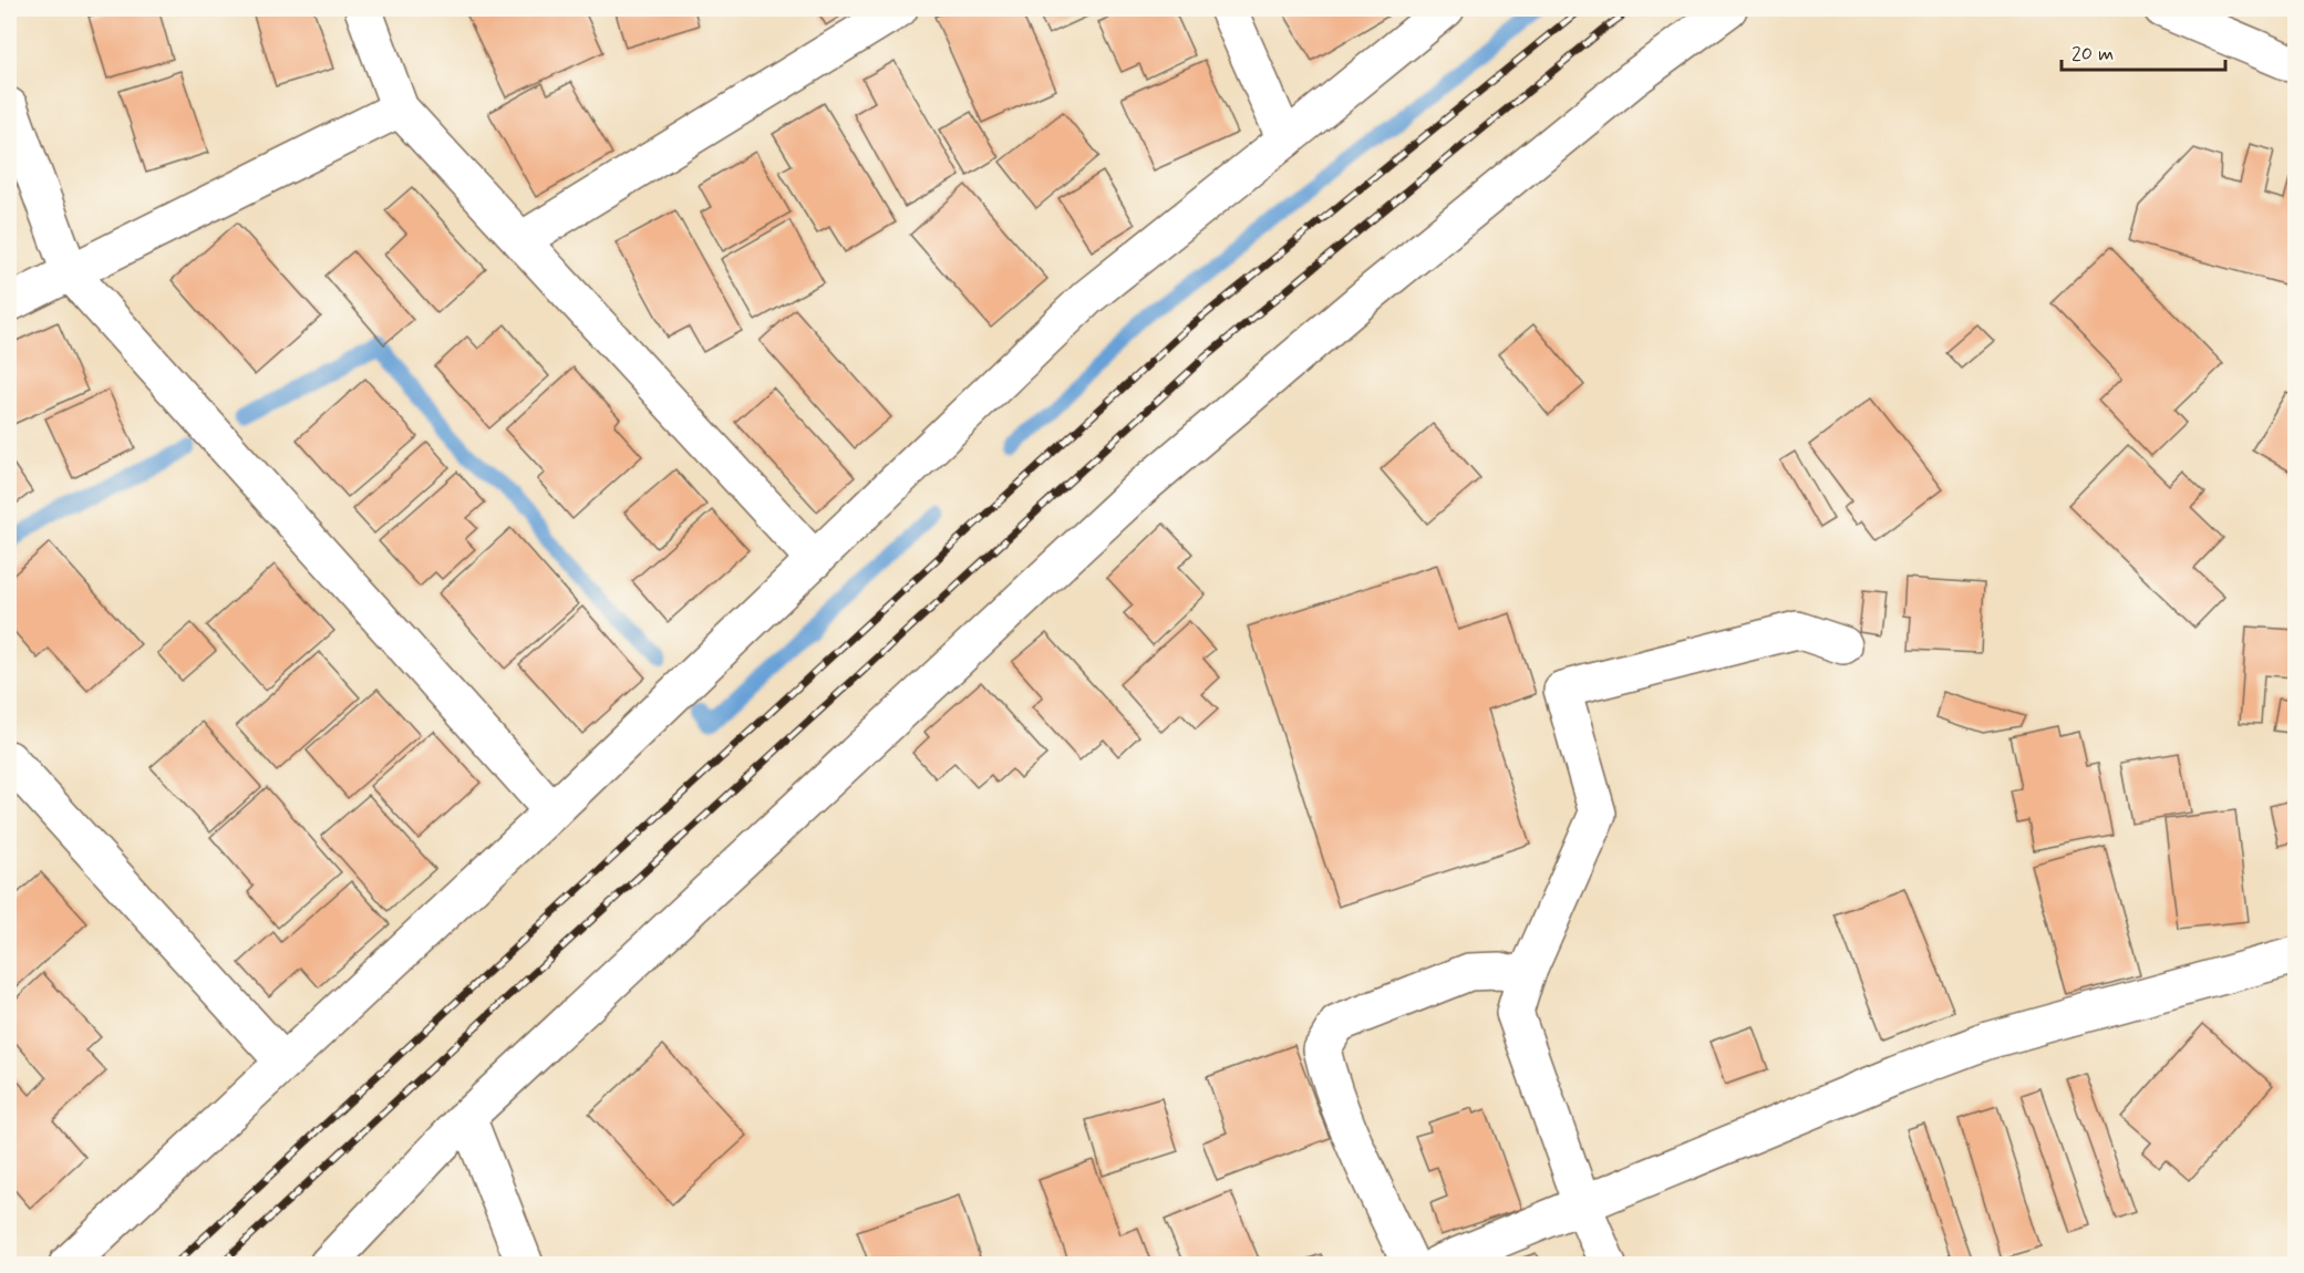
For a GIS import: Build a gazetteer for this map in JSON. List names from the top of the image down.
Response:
{
  "scale_bar": "20 m"
}
